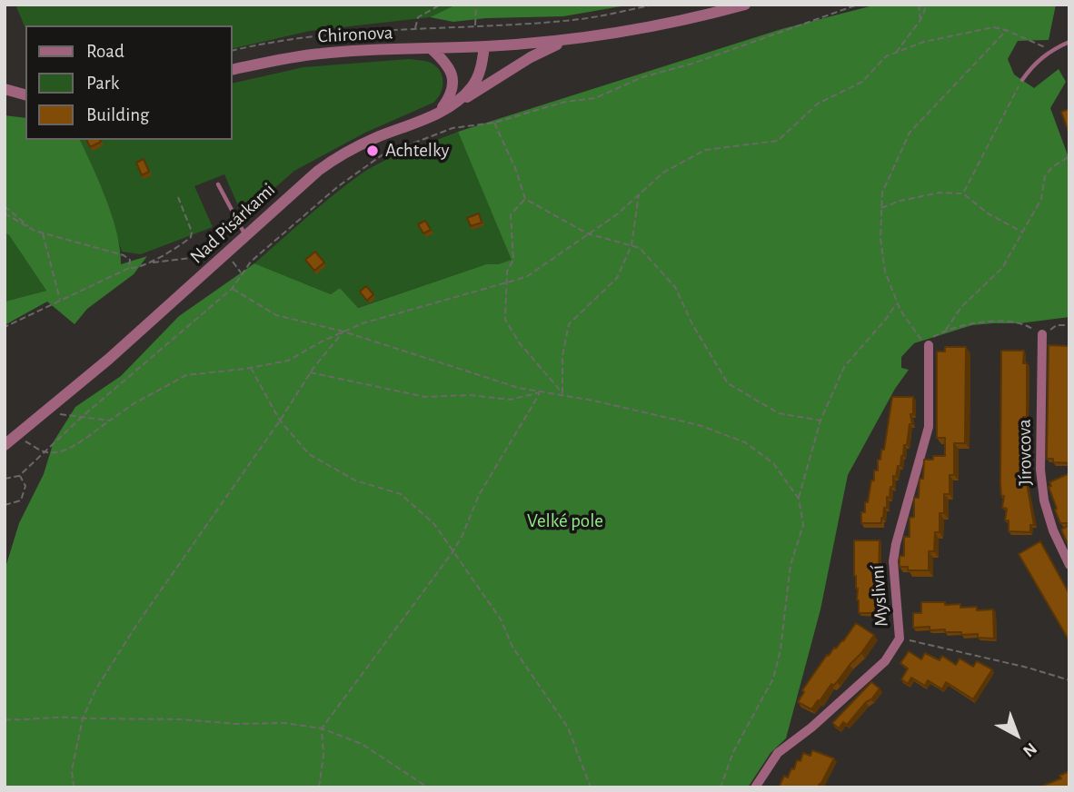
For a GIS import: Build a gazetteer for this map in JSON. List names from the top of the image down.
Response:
{
  "streets": {
    "street": [
      "Chironova",
      "Nad Pisárkami",
      "Jírovcova",
      "Myslivní"
    ]
  },
  "crossings": [
    ["Chironova", "Nad Pisárkami"]
  ],
  "parks": ["Velké pole"],
  "places": ["Achtelky"],
  "legend": ["Road", "Park", "Building"],
  "north": "bottom right"
}
